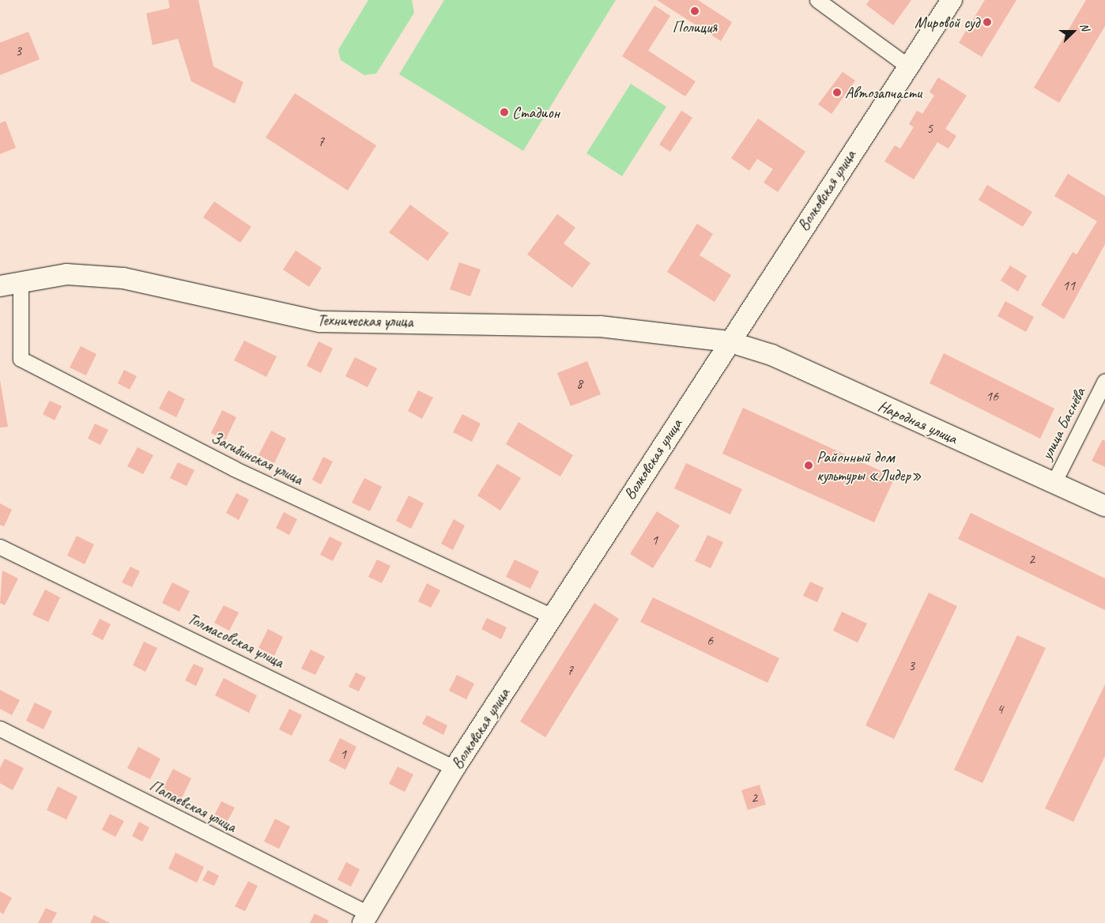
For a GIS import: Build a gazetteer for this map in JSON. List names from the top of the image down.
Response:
{
  "streets": {
    "street": [
      "Волковская улица",
      "Техническая улица",
      "Народная улица",
      "улица Баснёва",
      "Загибинская улица",
      "Толмасовская улица",
      "Папаевская улица"
    ]
  },
  "crossings": [
    ["Волковская улица", "Техническая улица"],
    ["Волковская улица", "Народная улица"],
    ["Волковская улица", "Загибинская улица"],
    ["Волковская улица", "Толмасовская улица"],
    ["Волковская улица", "Папаевская улица"],
    ["Техническая улица", "Народная улица"],
    ["Техническая улица", "Загибинская улица"],
    ["Народная улица", "улица Баснёва"]
  ],
  "places": [
    "Полиция",
    "Мировой суд",
    "Автозапчасти",
    "Стадион",
    "Районный дом культуры «Лидер»"
  ],
  "house_numbers": [
    "3",
    "5",
    "7",
    "11",
    "8",
    "16",
    "1",
    "2",
    "6",
    "3",
    "7",
    "4",
    "1",
    "2"
  ],
  "north": "right"
}
